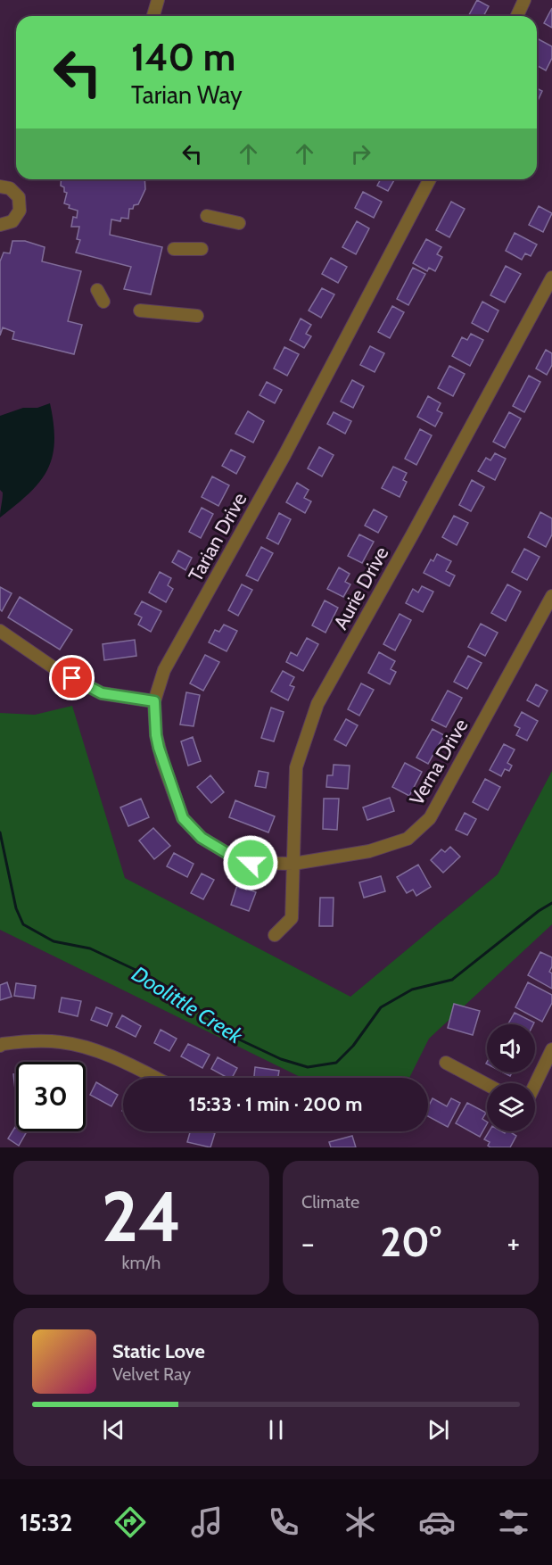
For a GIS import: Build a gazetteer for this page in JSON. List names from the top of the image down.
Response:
{
  "streets": {
    "street": ["Tarian Drive", "Aurie Drive", "Verna Drive"]
  },
  "crossings": [
    ["Tarian Drive", "Aurie Drive"],
    ["Tarian Drive", "Verna Drive"],
    ["Aurie Drive", "Verna Drive"]
  ],
  "water": ["Doolittle Creek"],
  "page": {
    "turn": ["140 m", "Tarian Way"],
    "limit": "30",
    "trip": "15:33 · 1 min · 200 m",
    "tile": [
      ["24", "km/h"],
      "Climate"
    ],
    "heat": ["−", "20°", "+"],
    "song": ["Static Love", "Velvet Ray"],
    "tabs": "15:32"
  }
}
